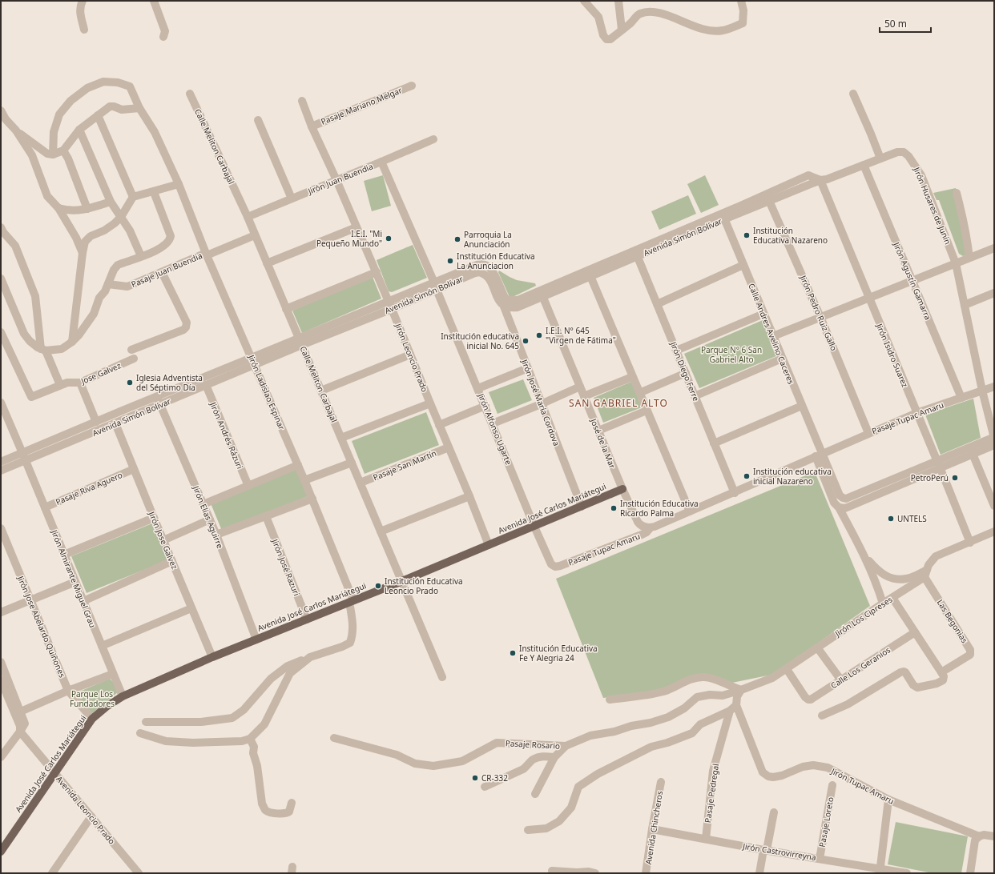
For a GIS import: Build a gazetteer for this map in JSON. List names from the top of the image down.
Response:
{
  "streets": {
    "main road": ["Avenida José Carlos Mariátegui"],
    "street": [
      "Pasaje Mariano Melgar",
      "Calle Meliton Carbajal",
      "Jirón Juan Buendia",
      "Jirón Husares de Junin",
      "Avenida Simón Bolívar",
      "Pasaje Juan Buendia",
      "Jirón Agustín Gamarra",
      "Jirón Pedro Ruiz Gallo",
      "Calle Andres Avelino Caceres",
      "Jirón Isidro Suarez",
      "Jirón Leoncio Prado",
      "Jirón Diego Ferre",
      "Jose Galvez",
      "Jirón Ladislao Espinar",
      "Jirón José María Cordova",
      "Pasaje Tupac Amaru",
      "Jirón Alfonso Ugarte",
      "Jirón Andrés Rázuri",
      "José de la Mar",
      "Pasaje San Martín",
      "Pasaje Riva Aguero",
      "Jirón Elias Aguirre",
      "Jirón Jose Galvez",
      "Jirón José Razuri",
      "Jirón Almirante Miguel Grau",
      "Jirón Los Cipreses",
      "Las Begonias",
      "Jirón Jose Abelardo Quiñones",
      "Calle Los Geranios",
      "Pasaje Rosario",
      "Jirón Tupac Amaru",
      "Pasaje Pedregal",
      "Avenida Leoncio Prado",
      "Pasaje Loreto",
      "Avenida Chincheros",
      "Jirón Castrovirreyna"
    ]
  },
  "crossings": [
    ["Pasaje Mariano Melgar", "Jirón Leoncio Prado"],
    ["Calle Meliton Carbajal", "Jirón Juan Buendia"],
    ["Calle Meliton Carbajal", "Avenida Simón Bolívar"],
    ["Calle Meliton Carbajal", "Pasaje Juan Buendia"],
    ["Calle Meliton Carbajal", "Pasaje San Martín"],
    ["Calle Meliton Carbajal", "Avenida José Carlos Mariátegui"],
    ["Jirón Juan Buendia", "Jirón Leoncio Prado"],
    ["Jirón Juan Buendia", "Jirón Alfonso Ugarte"],
    ["Jirón Husares de Junin", "Avenida Simón Bolívar"],
    ["Jirón Husares de Junin", "Pasaje Tupac Amaru"],
    ["Avenida Simón Bolívar", "Jirón Agustín Gamarra"],
    ["Avenida Simón Bolívar", "Jirón Pedro Ruiz Gallo"],
    ["Avenida Simón Bolívar", "Calle Andres Avelino Caceres"],
    ["Avenida Simón Bolívar", "Jirón Isidro Suarez"],
    ["Avenida Simón Bolívar", "Jirón Leoncio Prado"],
    ["Avenida Simón Bolívar", "Jirón Diego Ferre"],
    ["Avenida Simón Bolívar", "Jirón Ladislao Espinar"],
    ["Avenida Simón Bolívar", "Jirón José María Cordova"],
    ["Avenida Simón Bolívar", "Jirón Alfonso Ugarte"],
    ["Avenida Simón Bolívar", "Jirón Andrés Rázuri"],
    ["Avenida Simón Bolívar", "José de la Mar"],
    ["Avenida Simón Bolívar", "Jirón Elias Aguirre"],
    ["Avenida Simón Bolívar", "Jirón Jose Galvez"],
    ["Avenida Simón Bolívar", "Jirón Almirante Miguel Grau"],
    ["Pasaje Juan Buendia", "Jirón Ladislao Espinar"],
    ["Jirón Agustín Gamarra", "Pasaje Tupac Amaru"],
    ["Jirón Pedro Ruiz Gallo", "Pasaje Tupac Amaru"],
    ["Calle Andres Avelino Caceres", "Pasaje Tupac Amaru"],
    ["Jirón Isidro Suarez", "Pasaje Tupac Amaru"],
    ["Jirón Isidro Suarez", "Jirón Los Cipreses"],
    ["Jirón Leoncio Prado", "Pasaje San Martín"],
    ["Jirón Leoncio Prado", "Avenida José Carlos Mariátegui"],
    ["Jirón Ladislao Espinar", "Avenida José Carlos Mariátegui"],
    ["Jirón José María Cordova", "Avenida José Carlos Mariátegui"],
    ["Pasaje Tupac Amaru", "Jirón Alfonso Ugarte"],
    ["Jirón Alfonso Ugarte", "Avenida José Carlos Mariátegui"],
    ["José de la Mar", "Avenida José Carlos Mariátegui"],
    ["Pasaje Riva Aguero", "Jirón Jose Galvez"],
    ["Pasaje Riva Aguero", "Jirón Almirante Miguel Grau"],
    ["Avenida José Carlos Mariátegui", "Jirón Elias Aguirre"],
    ["Avenida José Carlos Mariátegui", "Jirón Jose Galvez"],
    ["Avenida José Carlos Mariátegui", "Jirón José Razuri"],
    ["Avenida José Carlos Mariátegui", "Jirón Almirante Miguel Grau"],
    ["Avenida José Carlos Mariátegui", "Jirón Jose Abelardo Quiñones"],
    ["Avenida José Carlos Mariátegui", "Avenida Leoncio Prado"],
    ["Jirón Los Cipreses", "Las Begonias"],
    ["Jirón Los Cipreses", "Calle Los Geranios"],
    ["Jirón Los Cipreses", "Pasaje Rosario"],
    ["Pasaje Pedregal", "Jirón Castrovirreyna"],
    ["Pasaje Loreto", "Jirón Castrovirreyna"],
    ["Avenida Chincheros", "Jirón Castrovirreyna"]
  ],
  "districts": ["SAN GABRIEL ALTO"],
  "parks": ["Parque N° 6 San Gabriel Alto", "Parque Los Fundadores"],
  "places": [
    "Institución Educativa Nazareno",
    "I.E.I. \"Mi Pequeño Mundo\"",
    "Parroquia La Anunciación",
    "Institución Educativa La Anunciacion",
    "I.E.I. N° 645 \"Virgen de Fátima\"",
    "Institución educativa inicial No. 645",
    "Iglesia Adventista del Séptimo Día",
    "Institución educativa inicial Nazareno",
    "PetroPerú",
    "Institución Educativa Ricardo Palma",
    "UNTELS",
    "Institución Educativa Leoncio Prado",
    "Institución Educativa Fe Y Alegria 24",
    "CR-332"
  ],
  "scale_bar": "50 m"
}
